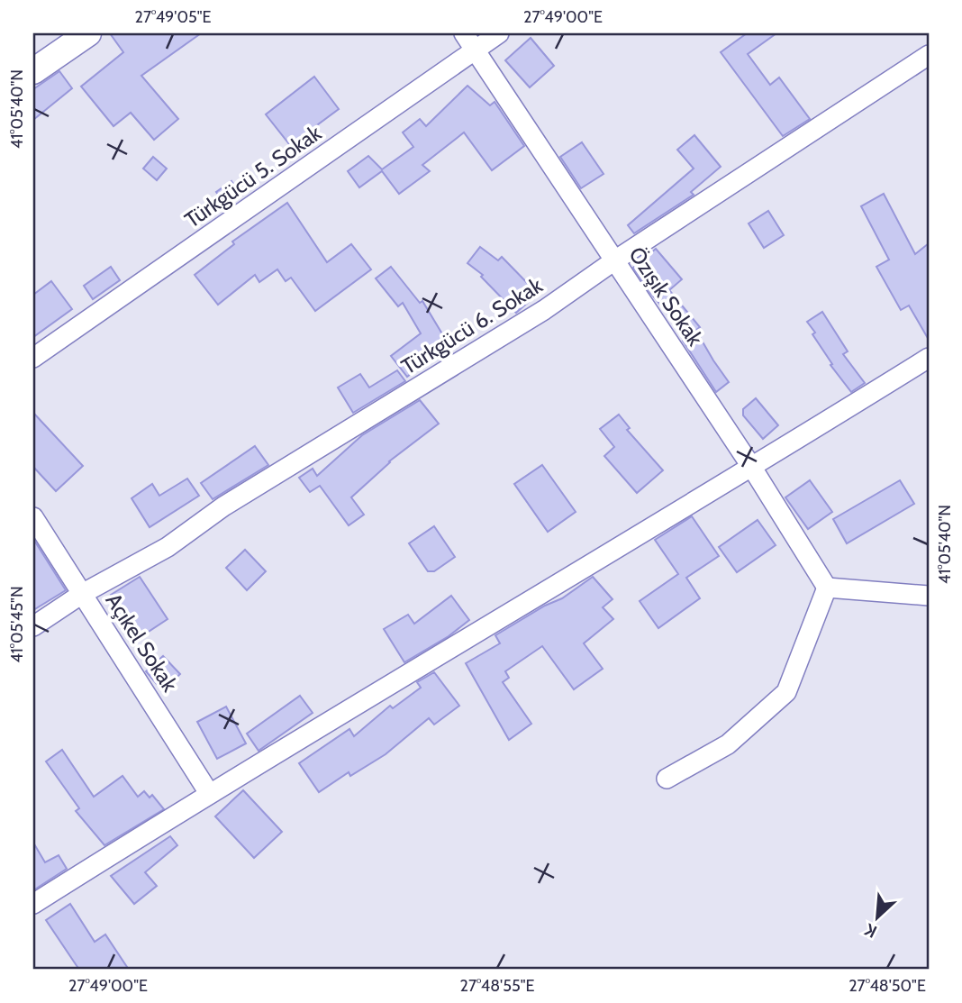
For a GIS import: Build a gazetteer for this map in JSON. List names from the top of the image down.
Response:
{
  "streets": {
    "street": [
      "Türkgücü 5. Sokak",
      "Özışık Sokak",
      "Türkgücü 6. Sokak",
      "Açıkel Sokak"
    ]
  },
  "crossings": [
    ["Türkgücü 5. Sokak", "Özışık Sokak"],
    ["Özışık Sokak", "Türkgücü 6. Sokak"],
    ["Türkgücü 6. Sokak", "Açıkel Sokak"]
  ],
  "north": "bottom left",
  "coordinates": [
    "27°49'05\"E",
    "27°49'00\"E",
    "41°05'40\"N",
    "41°05'45\"N",
    "27°48'55\"E",
    "27°48'50\"E"
  ]
}
